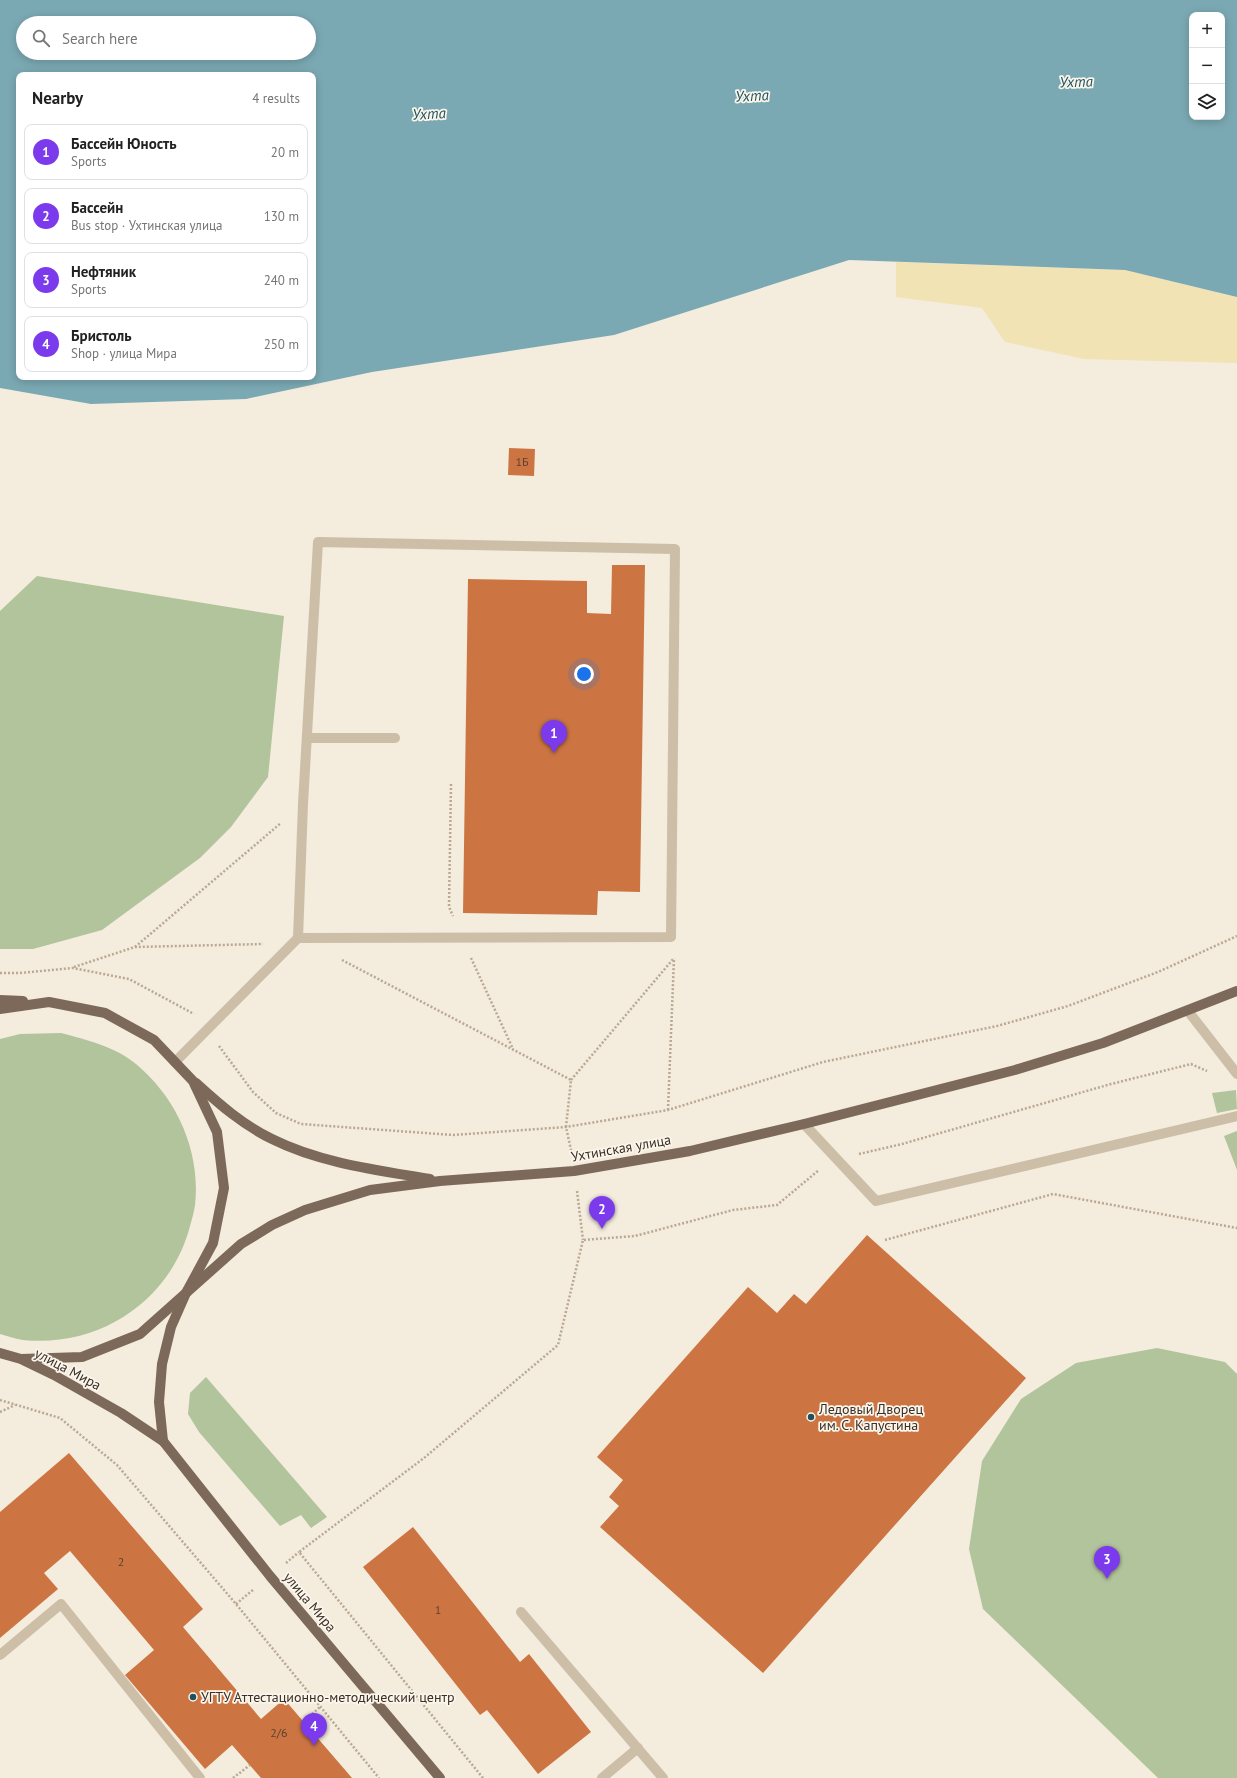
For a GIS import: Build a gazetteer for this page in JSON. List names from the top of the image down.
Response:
{
  "streets": {
    "main road": ["Ухтинская улица", "улица Мира"]
  },
  "water": ["Ухта"],
  "places": ["Ледовый Дворец им. С. Капустина", "УГТУ Аттестационно-методический центр"],
  "house_numbers": [
    "1Б",
    "2",
    "1",
    "2/6"
  ],
  "page": {
    "map_buttons": ["+", "−"],
    "search": "Search here",
    "heading": ["Nearby", "4 results"],
    "list": [
      {
        "mark": "1",
        "name": "Бассейн Юность",
        "note": "Sports",
        "value": "20 m"
      },
      {
        "mark": "2",
        "name": "Бассейн",
        "note": "Bus stop · Ухтинская улица",
        "value": "130 m"
      },
      {
        "mark": "3",
        "name": "Нефтяник",
        "note": "Sports",
        "value": "240 m"
      },
      {
        "mark": "4",
        "name": "Бристоль",
        "note": "Shop · улица Мира",
        "value": "250 m"
      }
    ],
    "pins": [
      "1",
      "2",
      "3",
      "4"
    ]
  }
}
